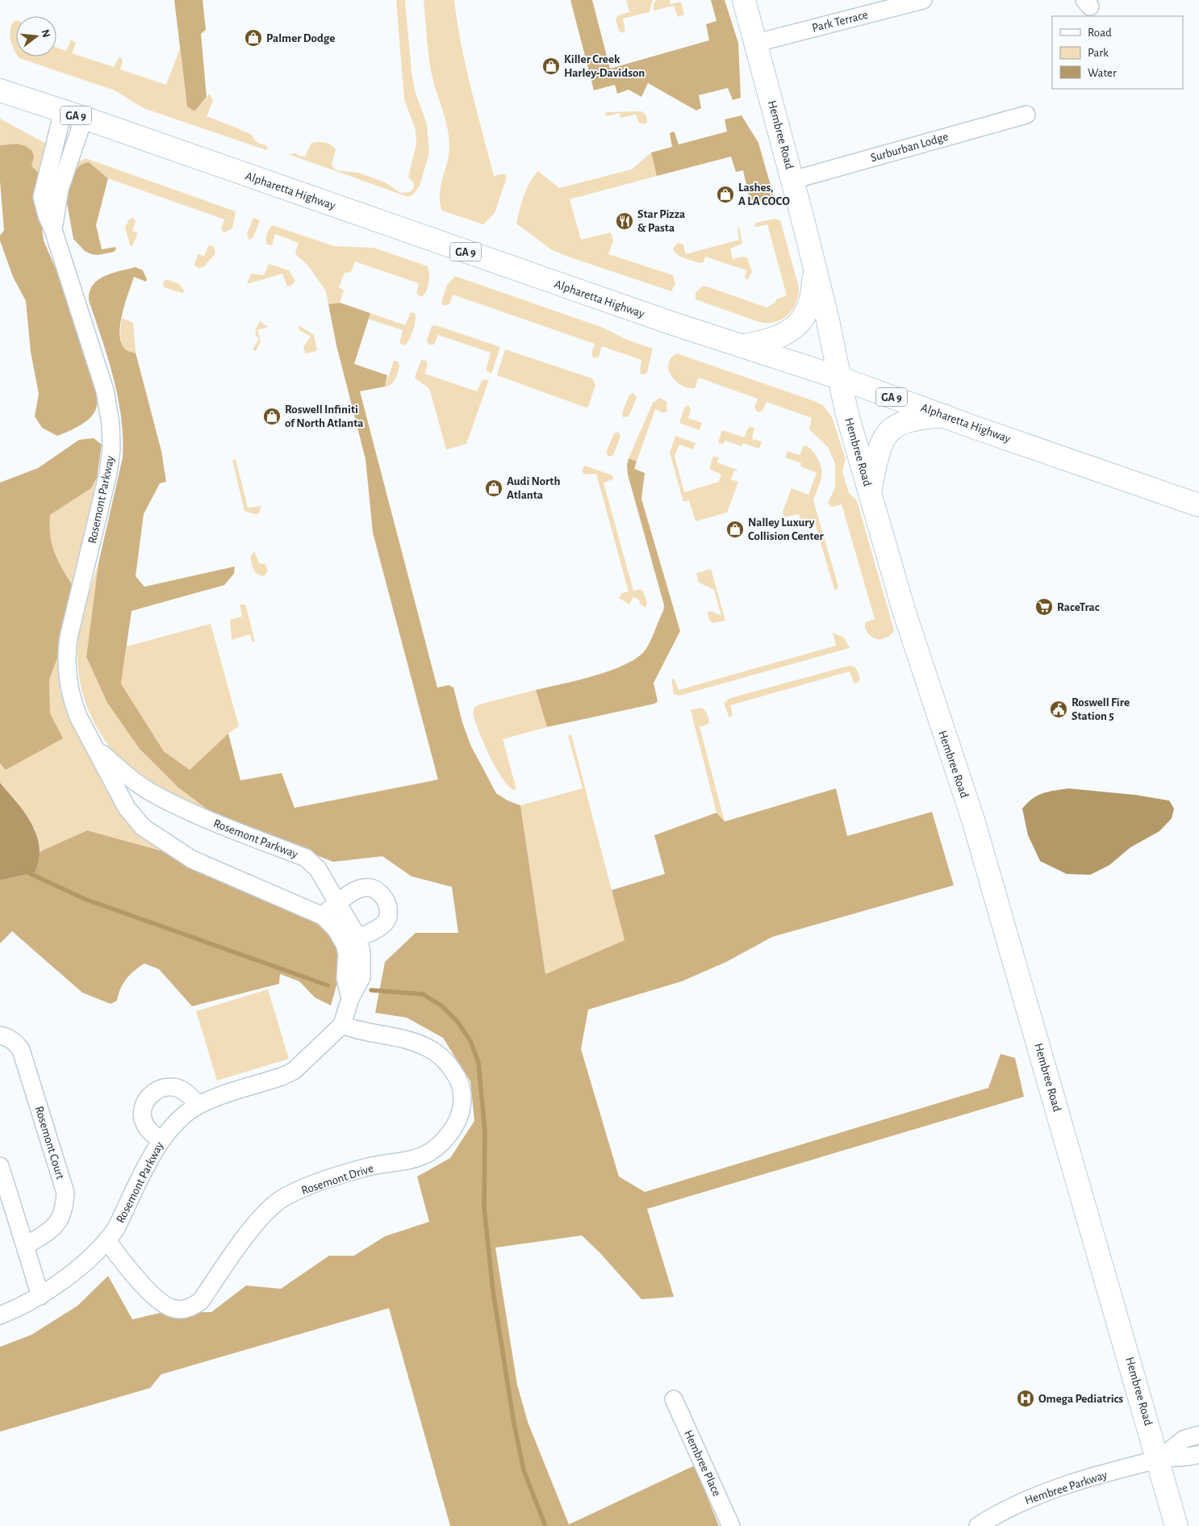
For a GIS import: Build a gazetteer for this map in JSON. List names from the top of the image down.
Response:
{
  "streets": {
    "main road": ["GA 9", "Hembree Road", "Alpharetta Highway"],
    "street": [
      "Park Terrace",
      "Surburban Lodge",
      "Rosemont Parkway",
      "Rosemont Court",
      "Rosemont Drive",
      "Hembree Place",
      "Hembree Parkway"
    ]
  },
  "crossings": [
    ["Park Terrace", "Hembree Road"],
    ["Hembree Road", "Surburban Lodge"],
    ["Hembree Road", "Alpharetta Highway"],
    ["Hembree Road", "Hembree Parkway"],
    ["Alpharetta Highway", "Rosemont Parkway"],
    ["Rosemont Parkway", "Rosemont Drive"]
  ],
  "places": {
    "shop": [
      "Palmer Dodge",
      "Killer Creek Harley-Davidson",
      "Lashes, A LA COCO",
      "Roswell Infiniti of North Atlanta",
      "Audi North Atlanta",
      "Nalley Luxury Collision Center"
    ],
    "restaurant": ["Star Pizza & Pasta"],
    "supermarket": ["RaceTrac"],
    "public building": ["Roswell Fire Station 5"],
    "hospital": ["Omega Pediatrics"]
  },
  "legend": ["Road", "Park", "Water"],
  "north": "right"
}
